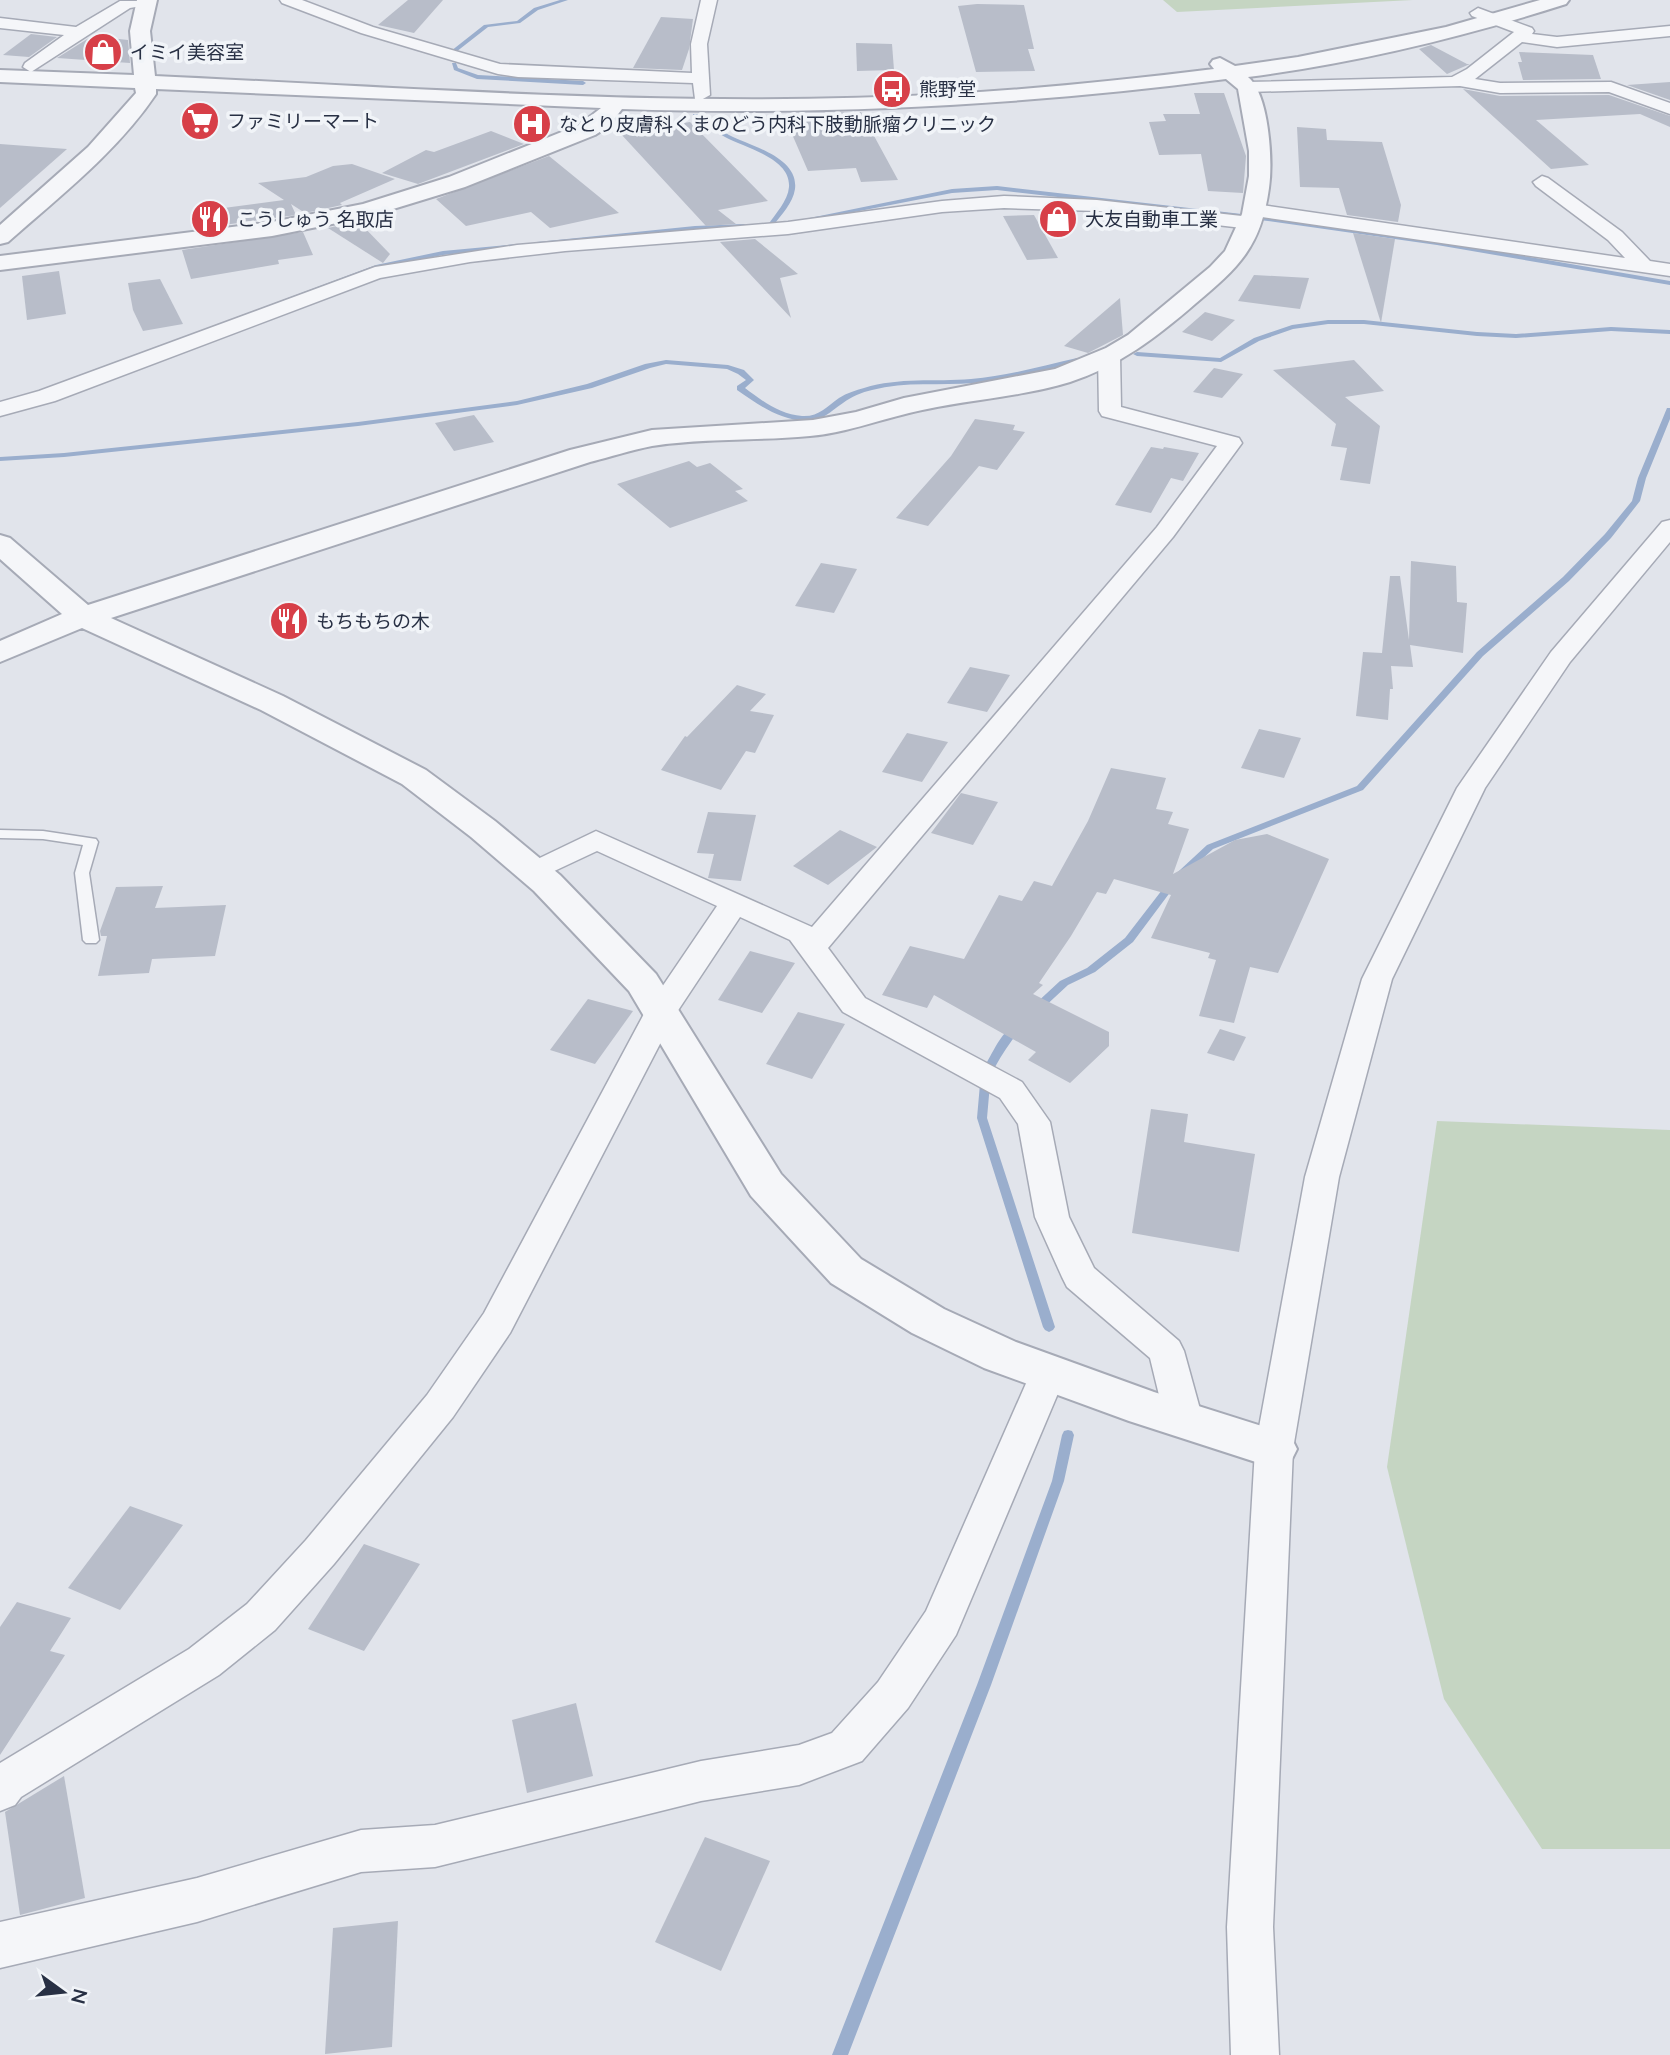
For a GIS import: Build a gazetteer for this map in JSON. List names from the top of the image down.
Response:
{
  "places": {
    "shop": ["イミイ美容室", "大友自動車工業"],
    "bus stop": ["熊野堂"],
    "supermarket": ["ファミリーマート"],
    "hospital": ["なとり皮膚科くまのどう内科下肢動脈瘤クリニック"],
    "restaurant": ["こうしゅう 名取店", "もちもちの木"]
  },
  "north": "right"
}
